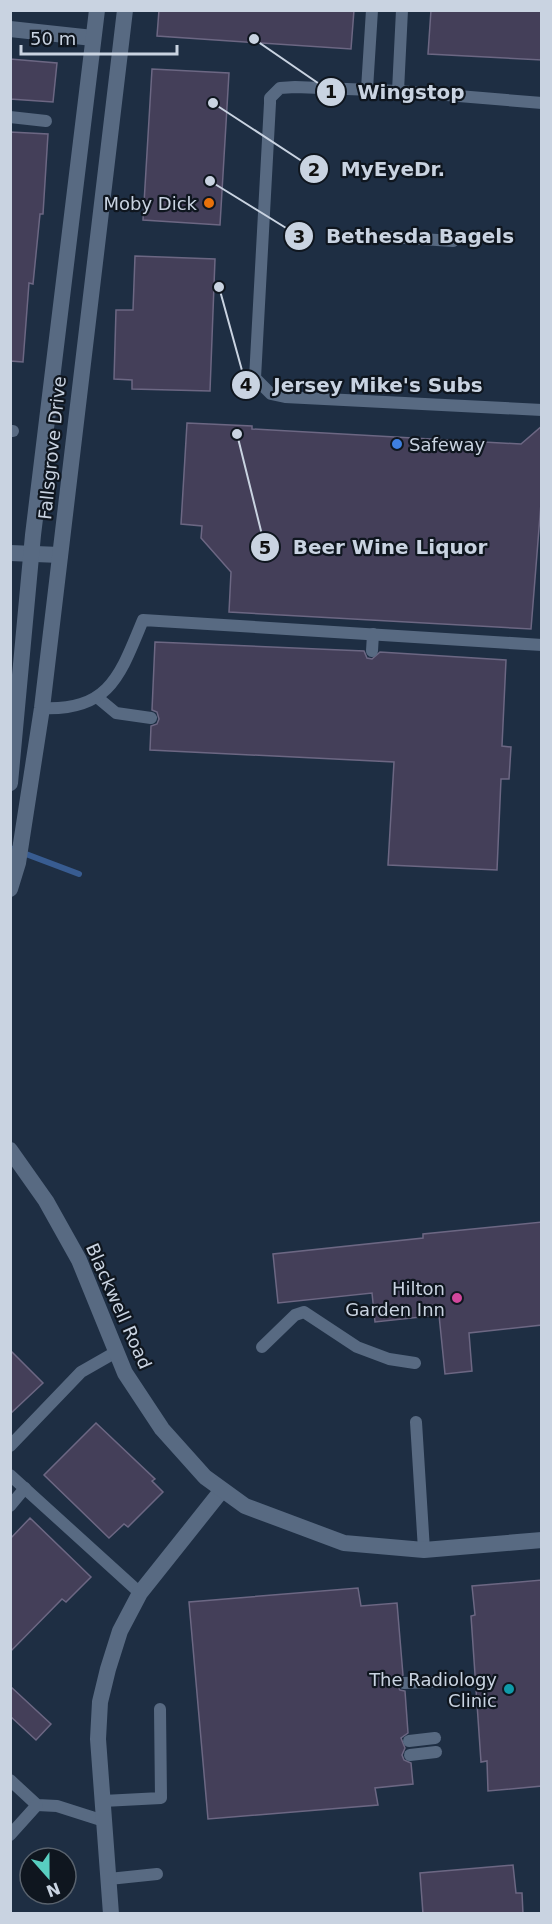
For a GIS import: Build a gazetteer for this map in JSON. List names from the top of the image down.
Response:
{
  "streets": {
    "street": ["Fallsgrove Drive", "Blackwell Road"]
  },
  "places": [
    "Wingstop",
    "MyEyeDr.",
    "Bethesda Bagels",
    "Moby Dick",
    "Jersey Mike's Subs",
    "Beer Wine Liquor",
    "Safeway",
    "Hilton Garden Inn",
    "The Radiology Clinic"
  ],
  "scale_bar": "50 m",
  "north": "bottom"
}
